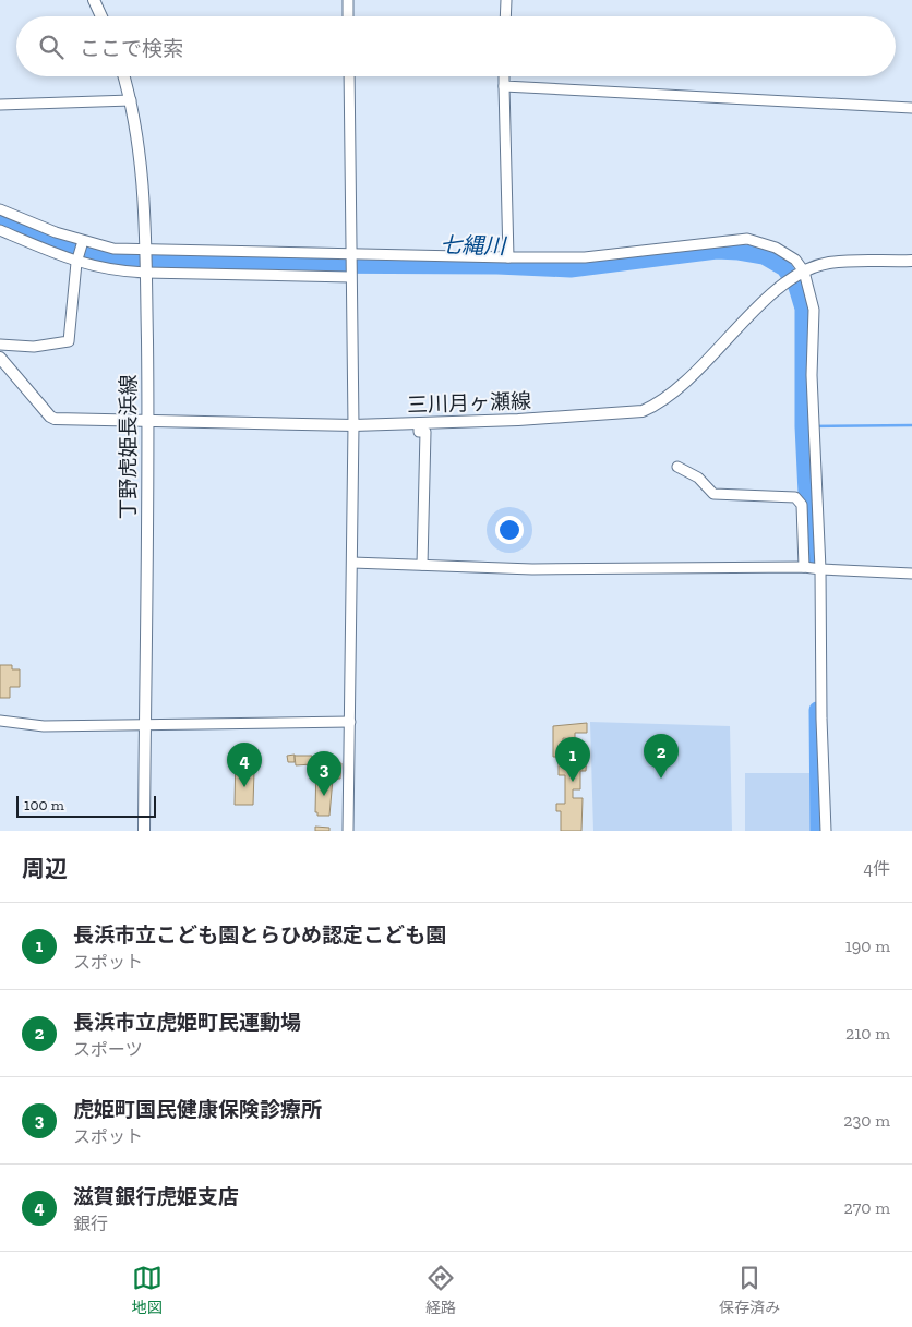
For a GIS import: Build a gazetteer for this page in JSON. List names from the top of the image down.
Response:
{
  "streets": {
    "main road": ["三川月ヶ瀬線", "丁野虎姫長浜線"]
  },
  "crossings": [
    ["三川月ヶ瀬線", "丁野虎姫長浜線"]
  ],
  "water": ["七縄川"],
  "scale_bar": "100 m",
  "page": {
    "search": "ここで検索",
    "pins": [
      "2",
      "1",
      "4",
      "3"
    ],
    "scale": "100 m",
    "heading": ["周辺", "4件"],
    "list": [
      {
        "mark": "1",
        "name": "長浜市立こども園とらひめ認定こども園",
        "note": "スポット",
        "value": "190 m"
      },
      {
        "mark": "2",
        "name": "長浜市立虎姫町民運動場",
        "note": "スポーツ",
        "value": "210 m"
      },
      {
        "mark": "3",
        "name": "虎姫町国民健康保険診療所",
        "note": "スポット",
        "value": "230 m"
      },
      {
        "mark": "4",
        "name": "滋賀銀行虎姫支店",
        "note": "銀行",
        "value": "270 m"
      }
    ],
    "nav": ["地図", "経路", "保存済み"]
  }
}
